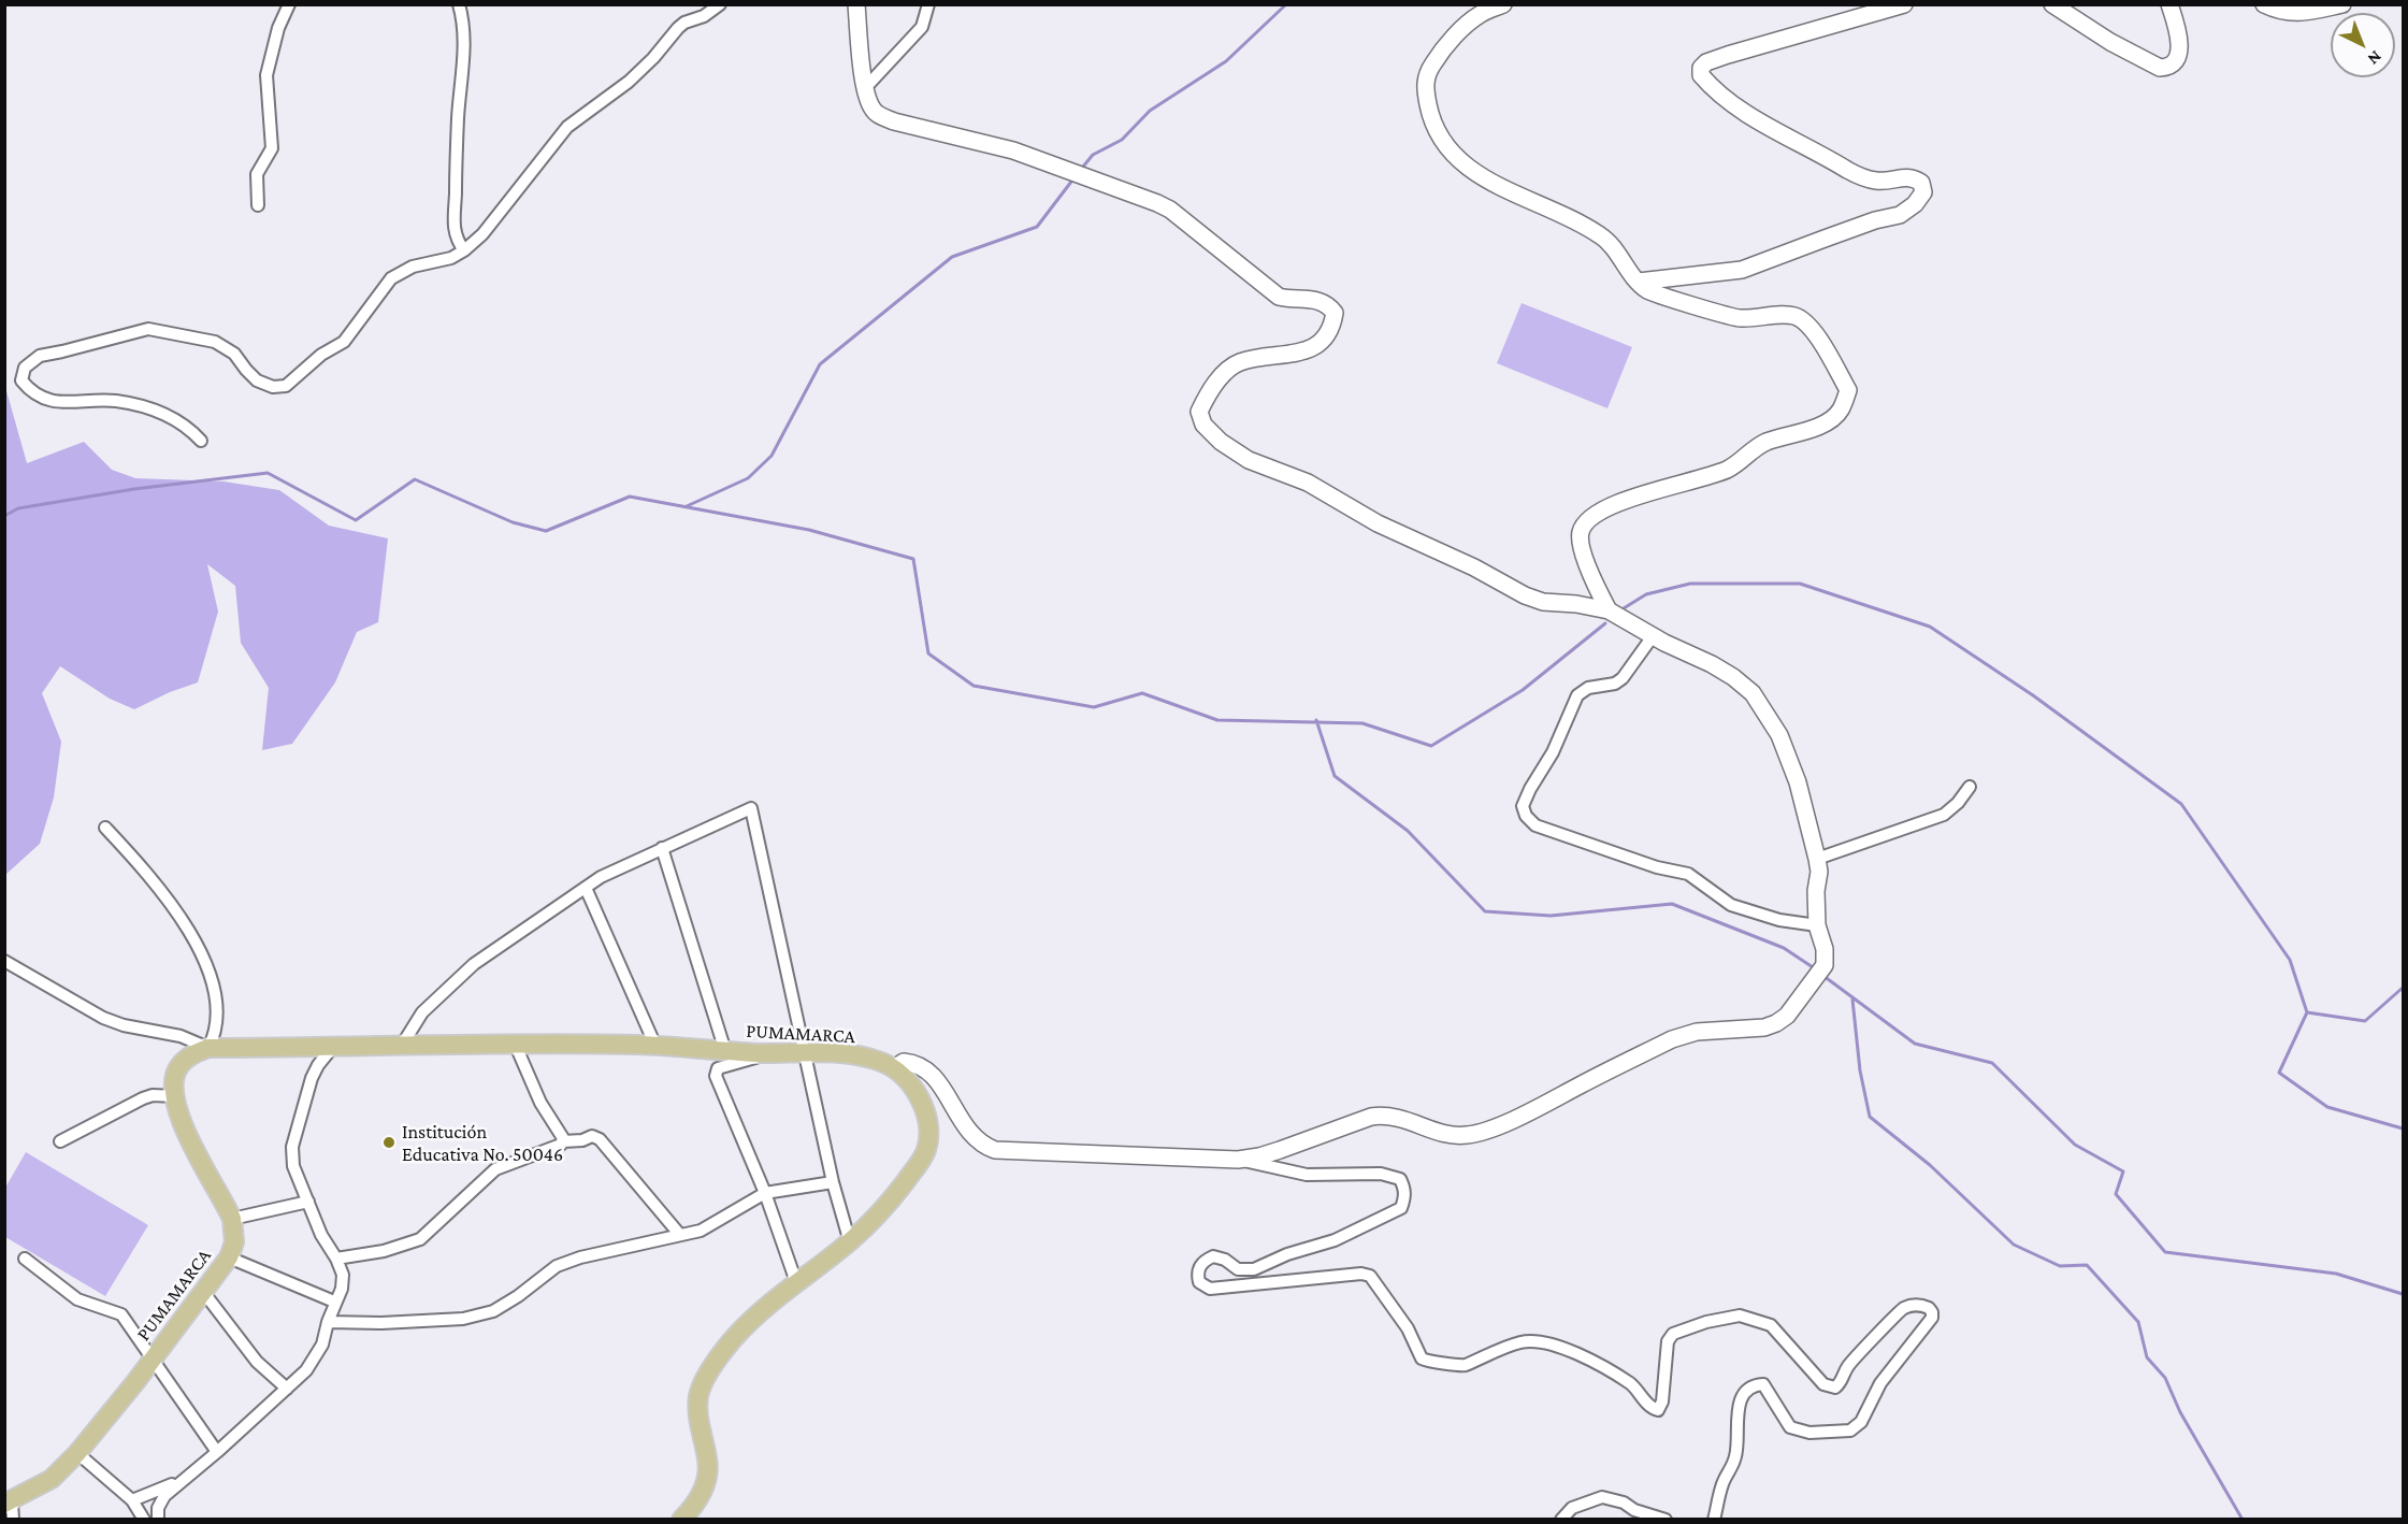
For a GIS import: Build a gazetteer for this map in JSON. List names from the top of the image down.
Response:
{
  "streets": {
    "main road": ["PUMAMARCA"]
  },
  "places": ["Institución Educativa No. 50046"],
  "north": "bottom right"
}
